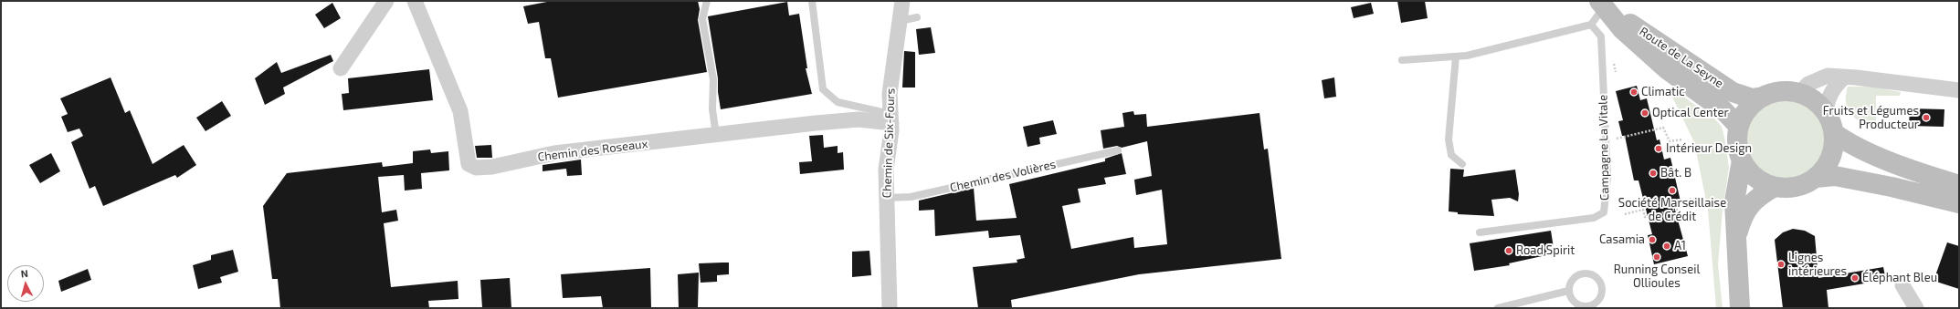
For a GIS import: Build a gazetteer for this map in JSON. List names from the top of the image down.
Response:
{
  "streets": {
    "main road": ["Route de La Seyne"],
    "street": ["Chemin de Six-Fours", "Chemin des Roseaux"],
    "lane": ["Campagne La Vitale", "Chemin des Volières"]
  },
  "crossings": [
    ["Chemin de Six-Fours", "Chemin des Roseaux"],
    ["Chemin de Six-Fours", "Chemin des Volières"]
  ],
  "places": [
    "Climatic",
    "Optical Center",
    "Fruits et Légumes Producteur",
    "Intérieur Design",
    "Bât. B",
    "Société Marseillaise de Crédit",
    "Casamia",
    "A1",
    "Road Spirit",
    "Running Conseil Ollioules",
    "Lignes intérieures",
    "Éléphant Bleu"
  ],
  "north": "top"
}
